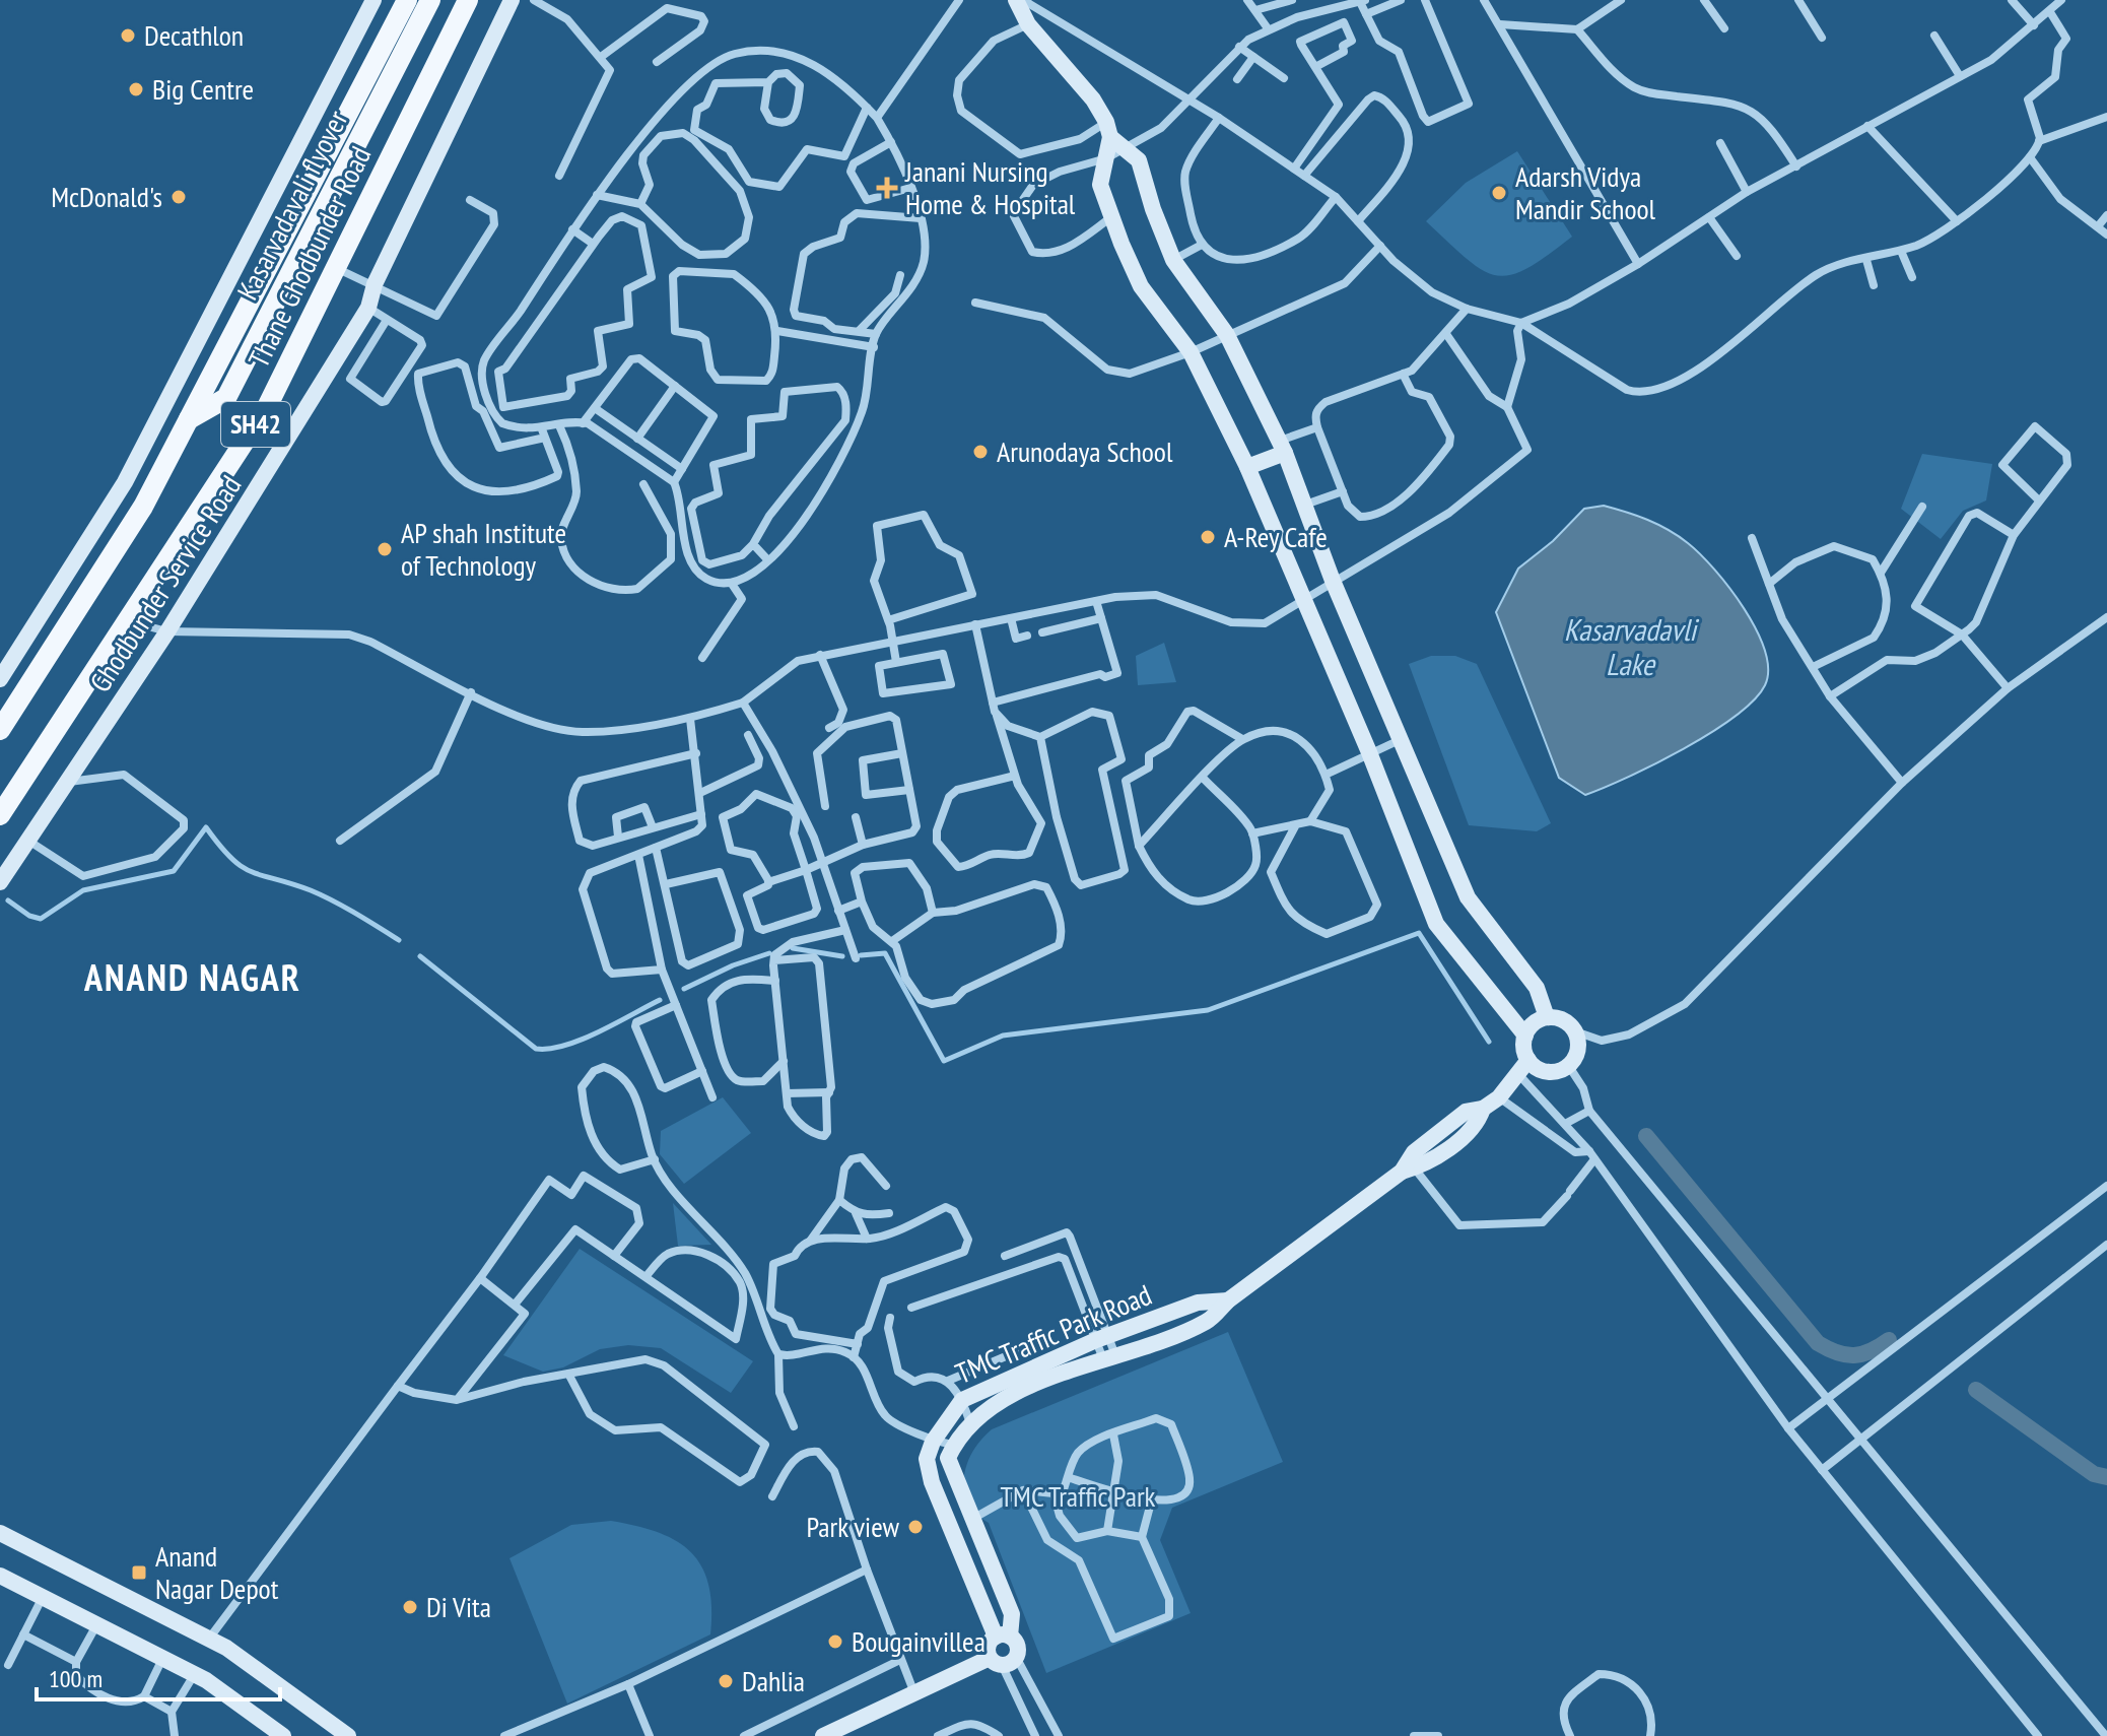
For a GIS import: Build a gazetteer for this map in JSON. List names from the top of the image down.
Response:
{
  "streets": {
    "main road": ["Kasarvadavali flyover", "Thane Ghodbunder Road", "SH42"],
    "street": ["Ghodbunder Service Road", "TMC Traffic Park Road"]
  },
  "crossings": [
    ["Kasarvadavali flyover", "Thane Ghodbunder Road"]
  ],
  "districts": ["ANAND NAGAR"],
  "water": ["Kasarvadavli Lake"],
  "parks": ["TMC Traffic Park"],
  "places": {
    "other": [
      "Decathlon",
      "Big Centre",
      "Adarsh Vidya Mandir School",
      "McDonald's",
      "Arunodaya School",
      "A-Rey Cafe",
      "AP shah Institute of Technology",
      "Park view",
      "Di Vita",
      "Bougainvillea",
      "Dahlia"
    ],
    "health": ["Janani Nursing Home & Hospital"],
    "transit": ["Anand Nagar Depot"]
  },
  "scale_bar": "100 m"
}
